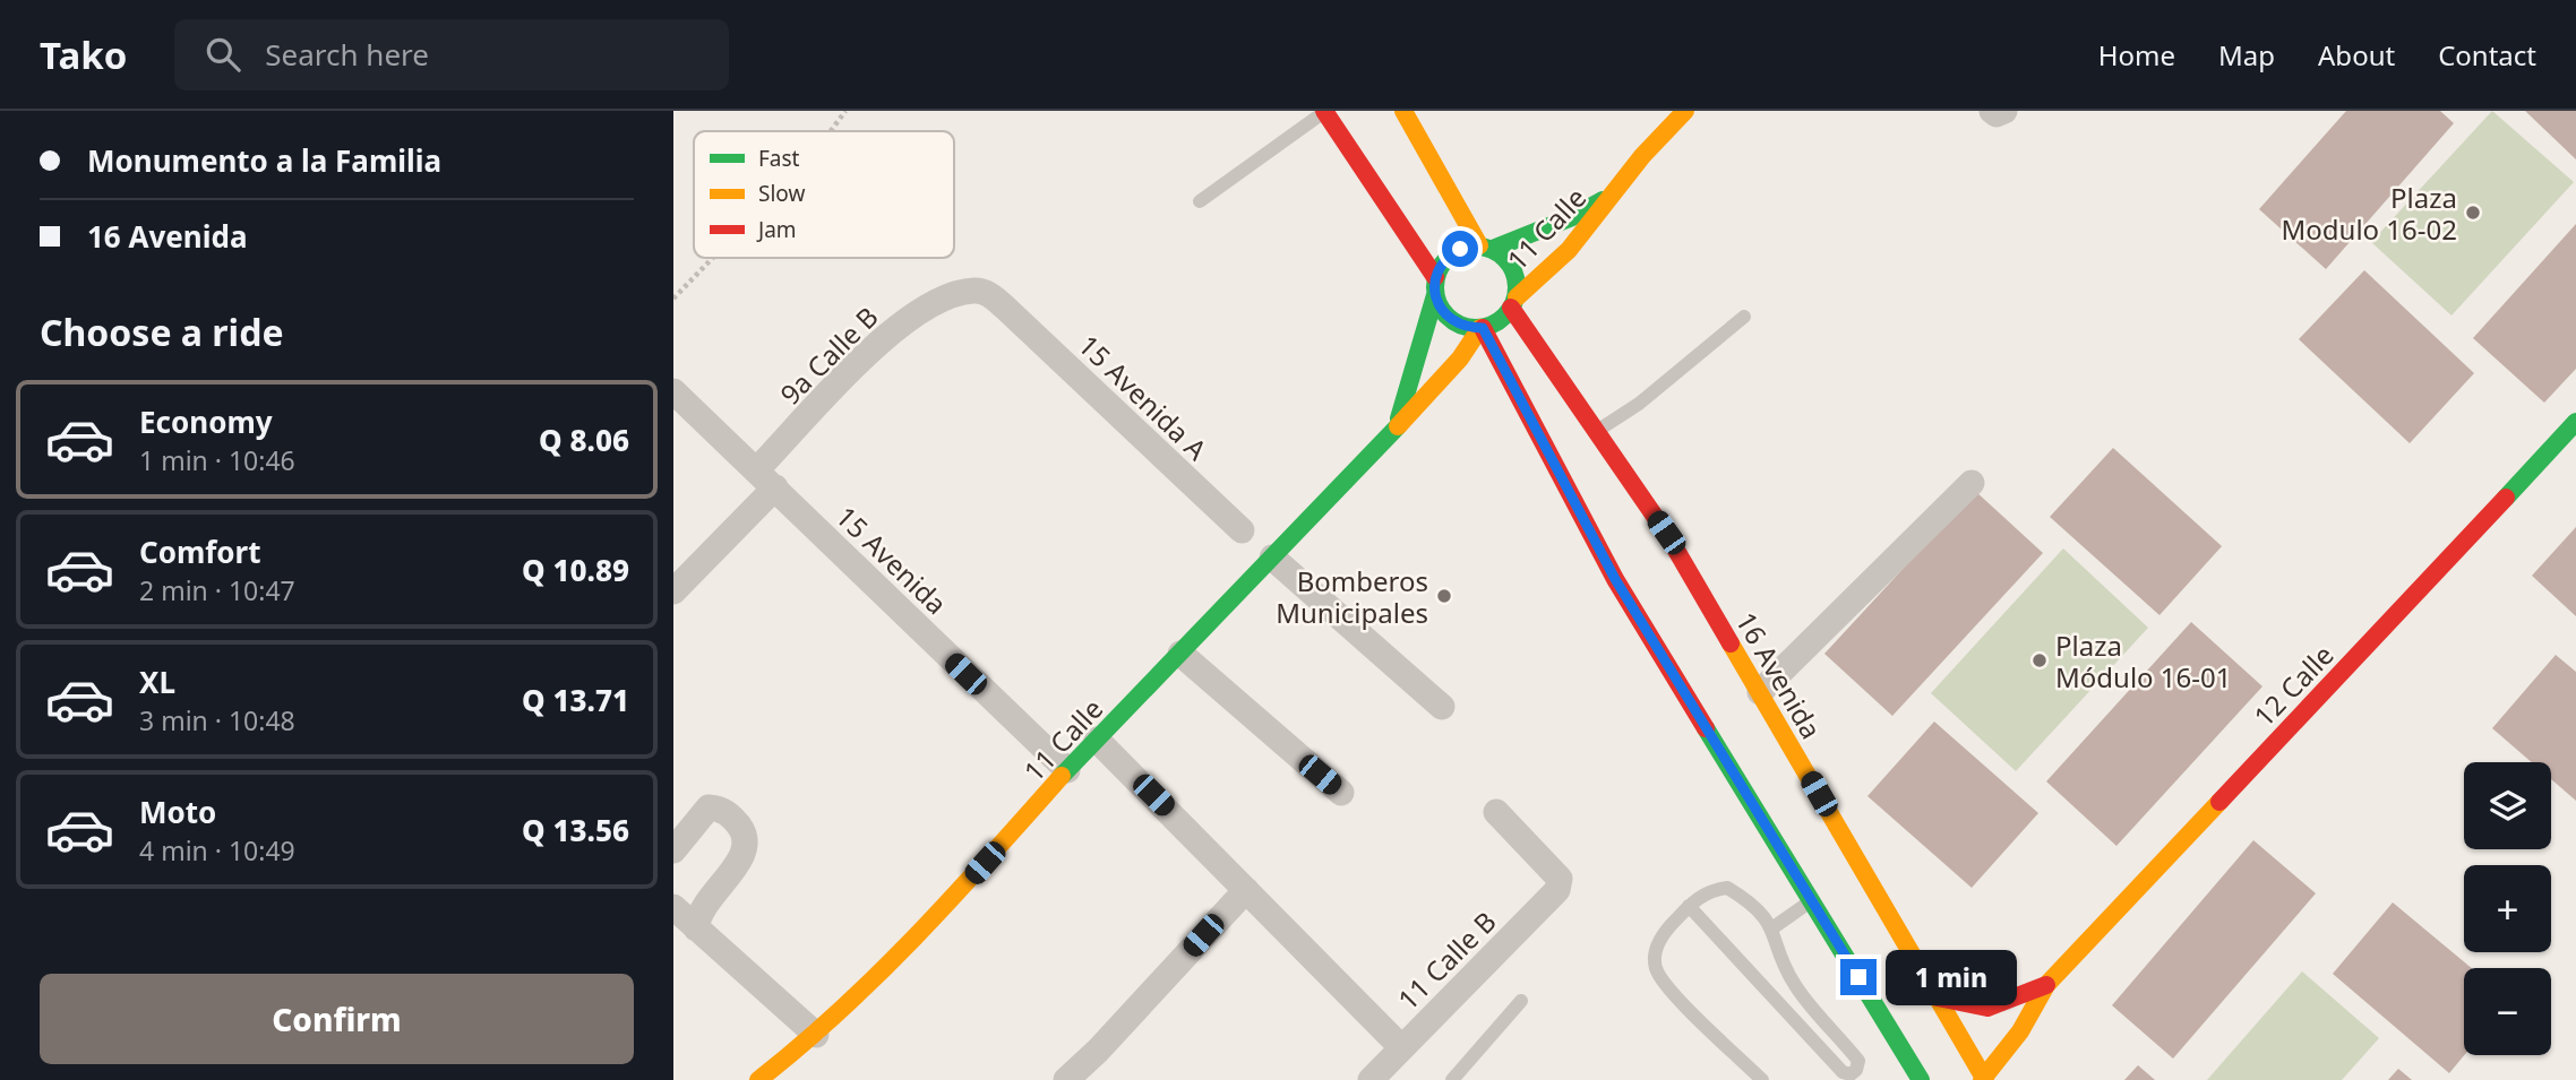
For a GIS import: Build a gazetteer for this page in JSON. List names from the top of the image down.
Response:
{
  "streets": {
    "street": [
      "11 Calle",
      "9a Calle B",
      "15 Avenida A",
      "15 Avenida",
      "16 Avenida",
      "12 Calle",
      "11 Calle B"
    ]
  },
  "crossings": [
    ["11 Calle", "15 Avenida"],
    ["11 Calle", "16 Avenida"],
    ["9a Calle B", "15 Avenida A"],
    ["9a Calle B", "15 Avenida"],
    ["16 Avenida", "12 Calle"]
  ],
  "places": ["Plaza Modulo 16-02", "Bomberos Municipales", "Plaza Módulo 16-01"],
  "legend": ["Fast", "Slow", "Jam"],
  "page": {
    "header": "Tako",
    "search": "Search here",
    "nav": [
      "Home",
      "Map",
      "About",
      "Contact"
    ],
    "banner": ["Monumento a la Familia", "16 Avenida"],
    "heading": "Choose a ride",
    "list": [
      {
        "name": "Economy",
        "note": "1 min · 10:46",
        "value": "Q 8.06"
      },
      {
        "name": "Comfort",
        "note": "2 min · 10:47",
        "value": "Q 10.89"
      },
      {
        "name": "XL",
        "note": "3 min · 10:48",
        "value": "Q 13.71"
      },
      {
        "name": "Moto",
        "note": "4 min · 10:49",
        "value": "Q 13.56"
      }
    ],
    "map_buttons": ["+", "−"],
    "bubble": "1 min",
    "buttons": "Confirm"
  }
}
